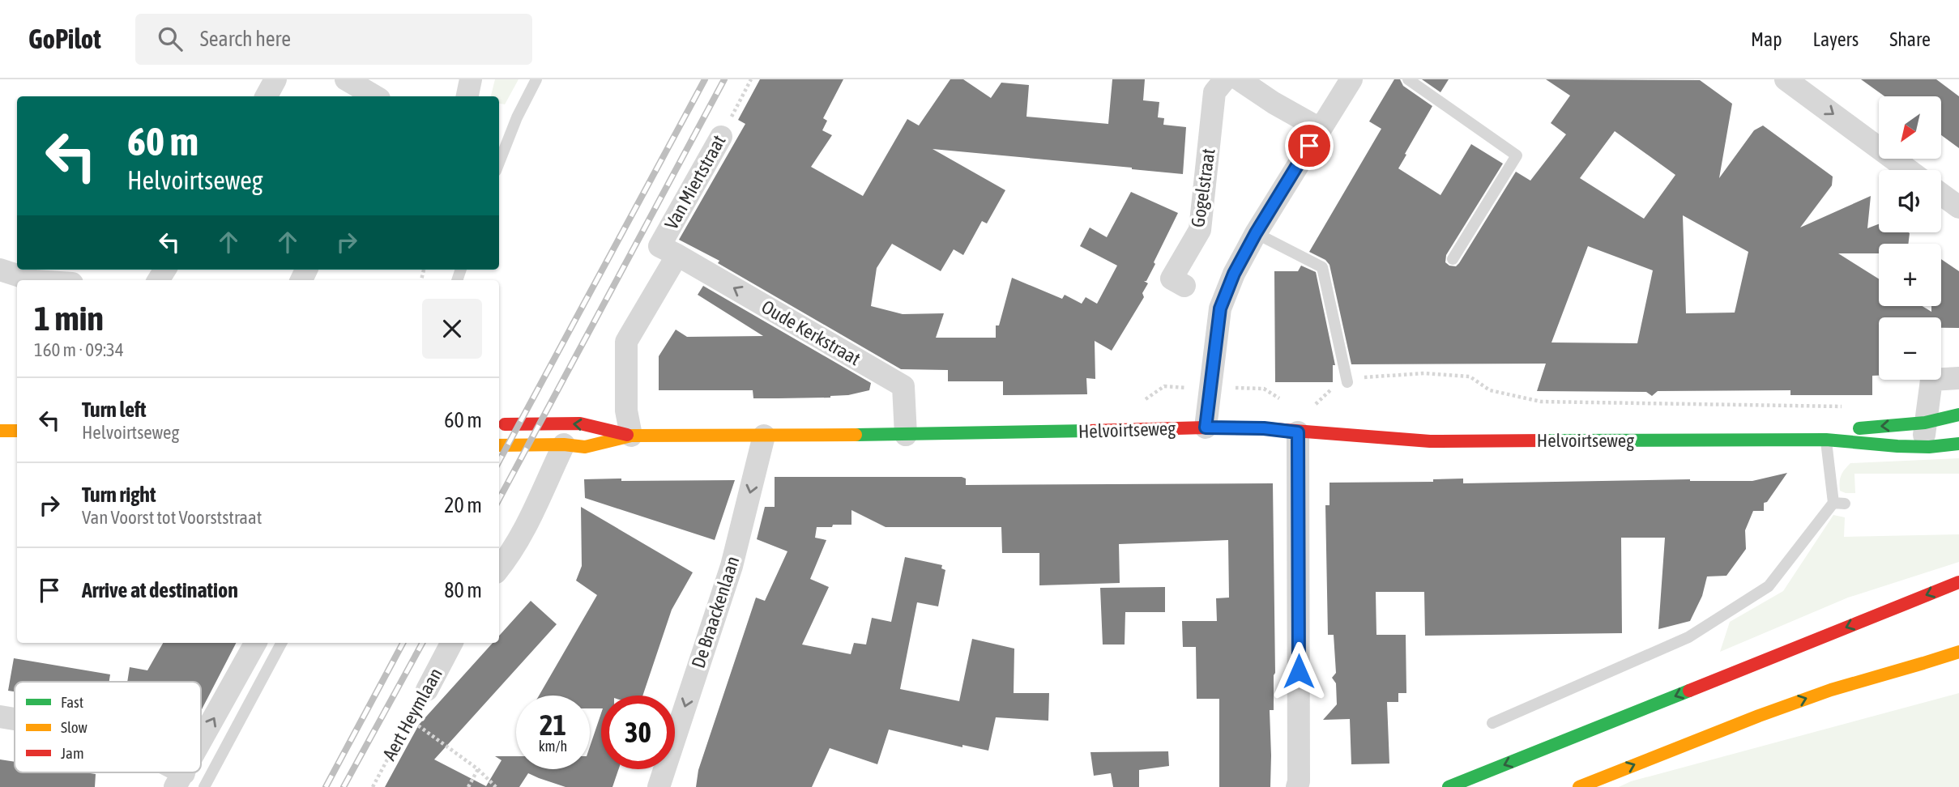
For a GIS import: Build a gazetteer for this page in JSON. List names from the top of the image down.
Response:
{
  "streets": {
    "main road": ["Helvoirtseweg"],
    "street": [
      "Van Miertstraat",
      "Gogelstraat",
      "Oude Kerkstraat",
      "De Braackenlaan",
      "Aert Heymlaan"
    ]
  },
  "crossings": [
    ["Van Miertstraat", "Oude Kerkstraat"],
    ["Van Miertstraat", "Helvoirtseweg"],
    ["Oude Kerkstraat", "Helvoirtseweg"],
    ["Helvoirtseweg", "De Braackenlaan"]
  ],
  "one_way": ["Oude Kerkstraat", "De Braackenlaan"],
  "legend": ["Fast", "Slow", "Jam"],
  "north": "bottom left",
  "page": {
    "header": "GoPilot",
    "search": "Search here",
    "nav": ["Map", "Layers", "Share"],
    "map_buttons": ["+", "−"],
    "turn": ["60 m", "Helvoirtseweg"],
    "heading": ["1 min", "160 m · 09:34"],
    "list": [
      {
        "name": "Turn left",
        "note": "Helvoirtseweg",
        "value": "60 m"
      },
      {
        "name": "Turn right",
        "note": "Van Voorst tot Voorststraat",
        "value": "20 m"
      },
      {
        "name": "Arrive at destination",
        "value": "80 m"
      }
    ],
    "speed": "21 km/h",
    "limit": "30"
  }
}
